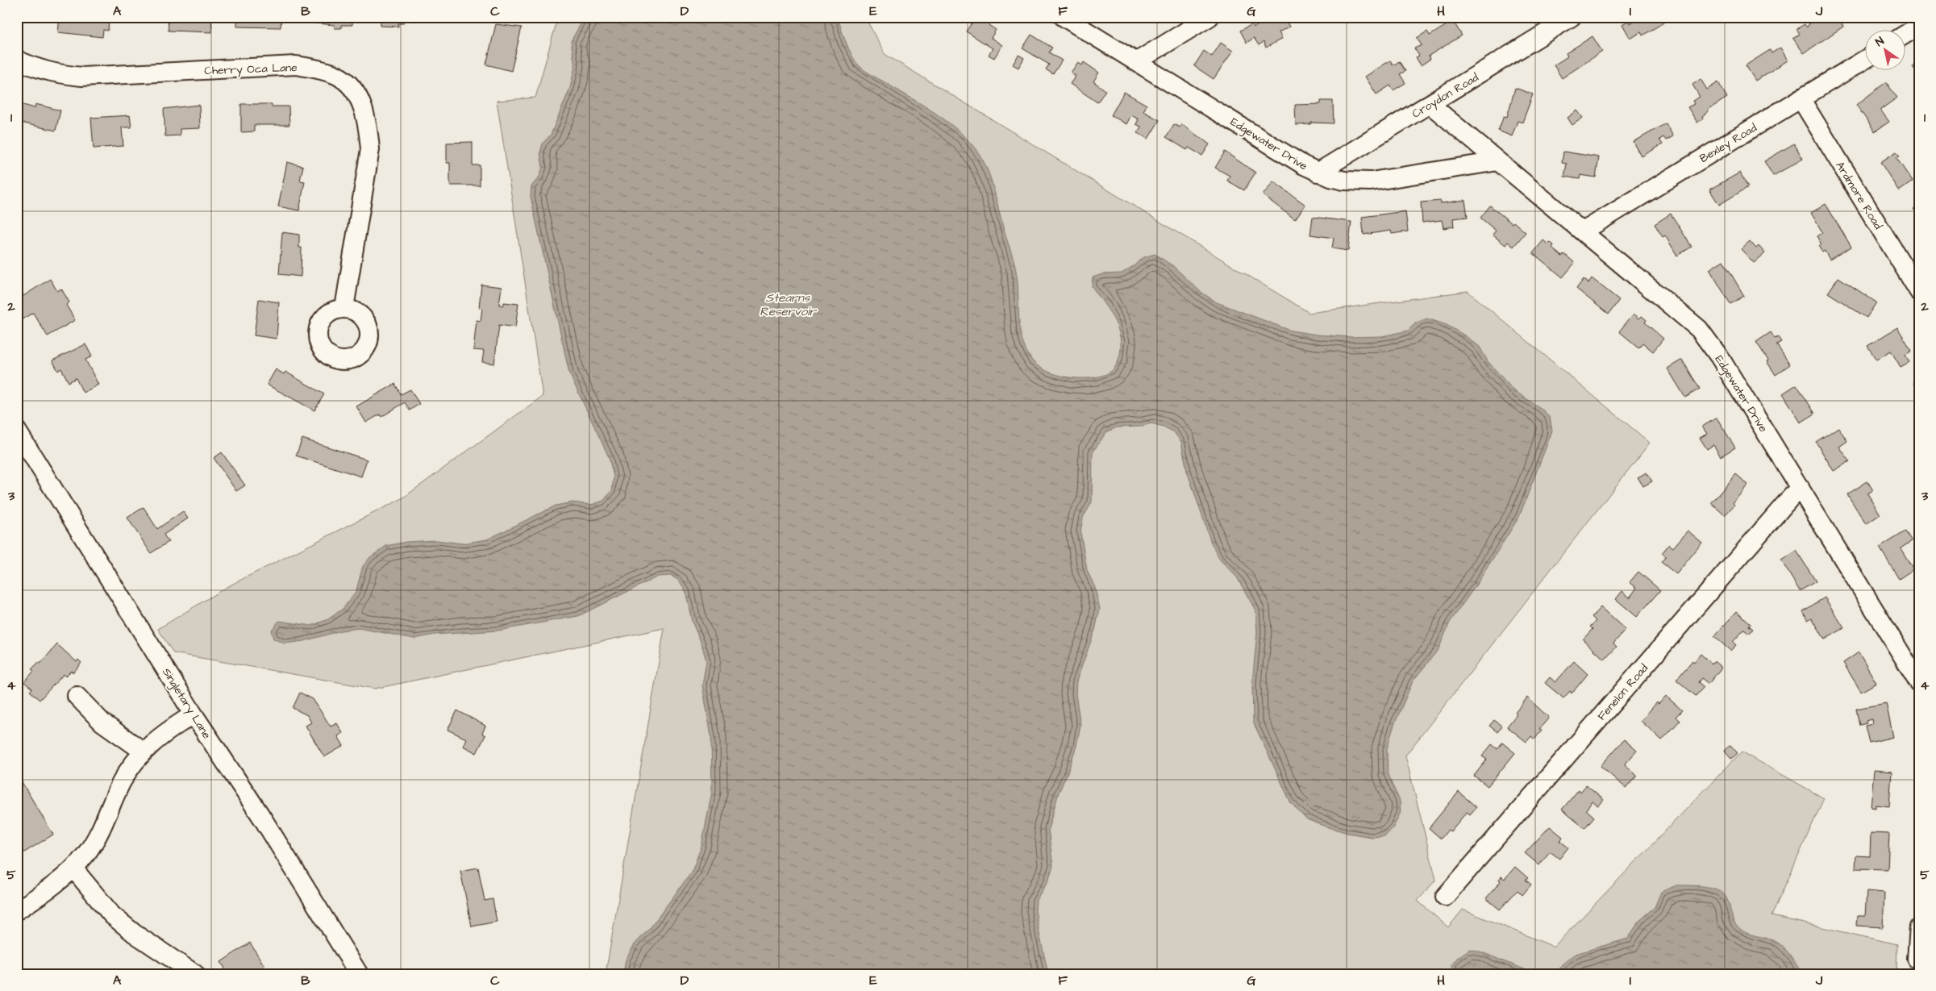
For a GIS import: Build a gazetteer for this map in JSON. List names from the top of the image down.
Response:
{
  "streets": {
    "street": [
      "Cherry Oca Lane",
      "Croydon Road",
      "Bexley Road",
      "Edgewater Drive",
      "Ardmore Road",
      "Fenelon Road",
      "Singletary Lane"
    ]
  },
  "crossings": [
    ["Croydon Road", "Edgewater Drive"],
    ["Bexley Road", "Edgewater Drive"],
    ["Bexley Road", "Ardmore Road"],
    ["Edgewater Drive", "Fenelon Road"]
  ],
  "water": ["Stearns Reservoir"],
  "north": "top left",
  "grid": {
    "columns": [
      "A",
      "B",
      "C",
      "D",
      "E",
      "F",
      "G",
      "H",
      "I",
      "J"
    ],
    "rows": [
      "1",
      "2",
      "3",
      "4",
      "5"
    ]
  }
}
